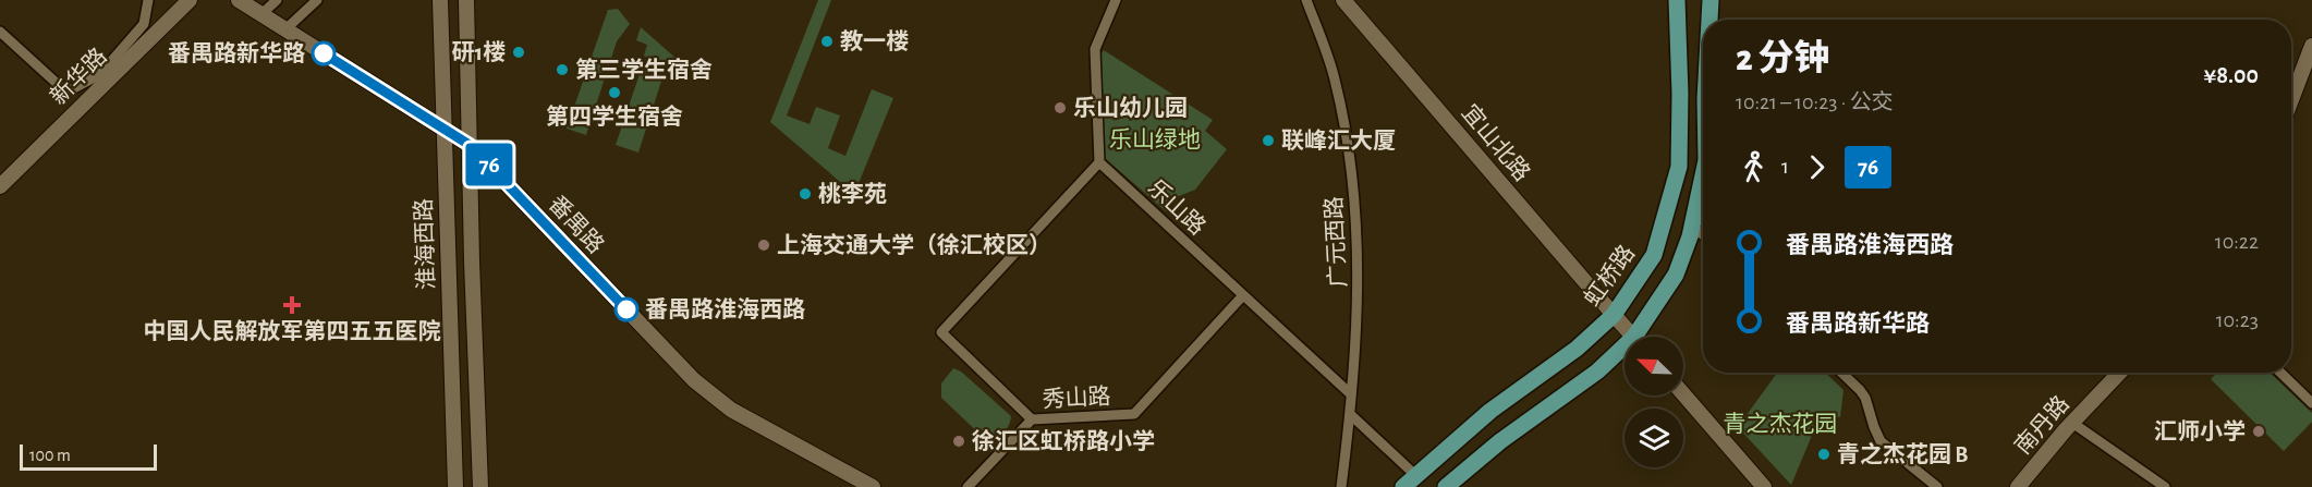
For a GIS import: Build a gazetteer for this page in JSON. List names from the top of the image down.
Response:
{
  "streets": {
    "main road": ["虹桥路"],
    "street": [
      "新华路",
      "宜山北路",
      "乐山路",
      "番禺路",
      "广元西路",
      "淮海西路",
      "秀山路",
      "南丹路"
    ]
  },
  "crossings": [
    ["宜山北路", "虹桥路"],
    ["乐山路", "广元西路"],
    ["乐山路", "秀山路"],
    ["番禺路", "淮海西路"]
  ],
  "parks": ["乐山绿地", "青之杰花园"],
  "places": {
    "other": [
      "教一楼",
      "研1楼",
      "番禺路新华路",
      "第三学生宿舍",
      "第四学生宿舍",
      "乐山幼儿园",
      "联峰汇大厦",
      "桃李苑",
      "上海交通大学（徐汇校区）",
      "番禺路淮海西路",
      "汇师小学",
      "徐汇区虹桥路小学",
      "青之杰花园 B"
    ],
    "health": ["中国人民解放军第四五五医院"]
  },
  "lines": ["bus line 76"],
  "scale_bar": "100 m",
  "north": "top left",
  "page": {
    "on_map": "76",
    "heading": ["2 分钟", "10:21 – 10:23 · 公交", "¥8.00"],
    "legs": ["1", "76"],
    "list": [
      {
        "name": "番禺路淮海西路",
        "value": "10:22"
      },
      {
        "name": "番禺路新华路",
        "value": "10:23"
      }
    ],
    "scale": "100 m"
  }
}
